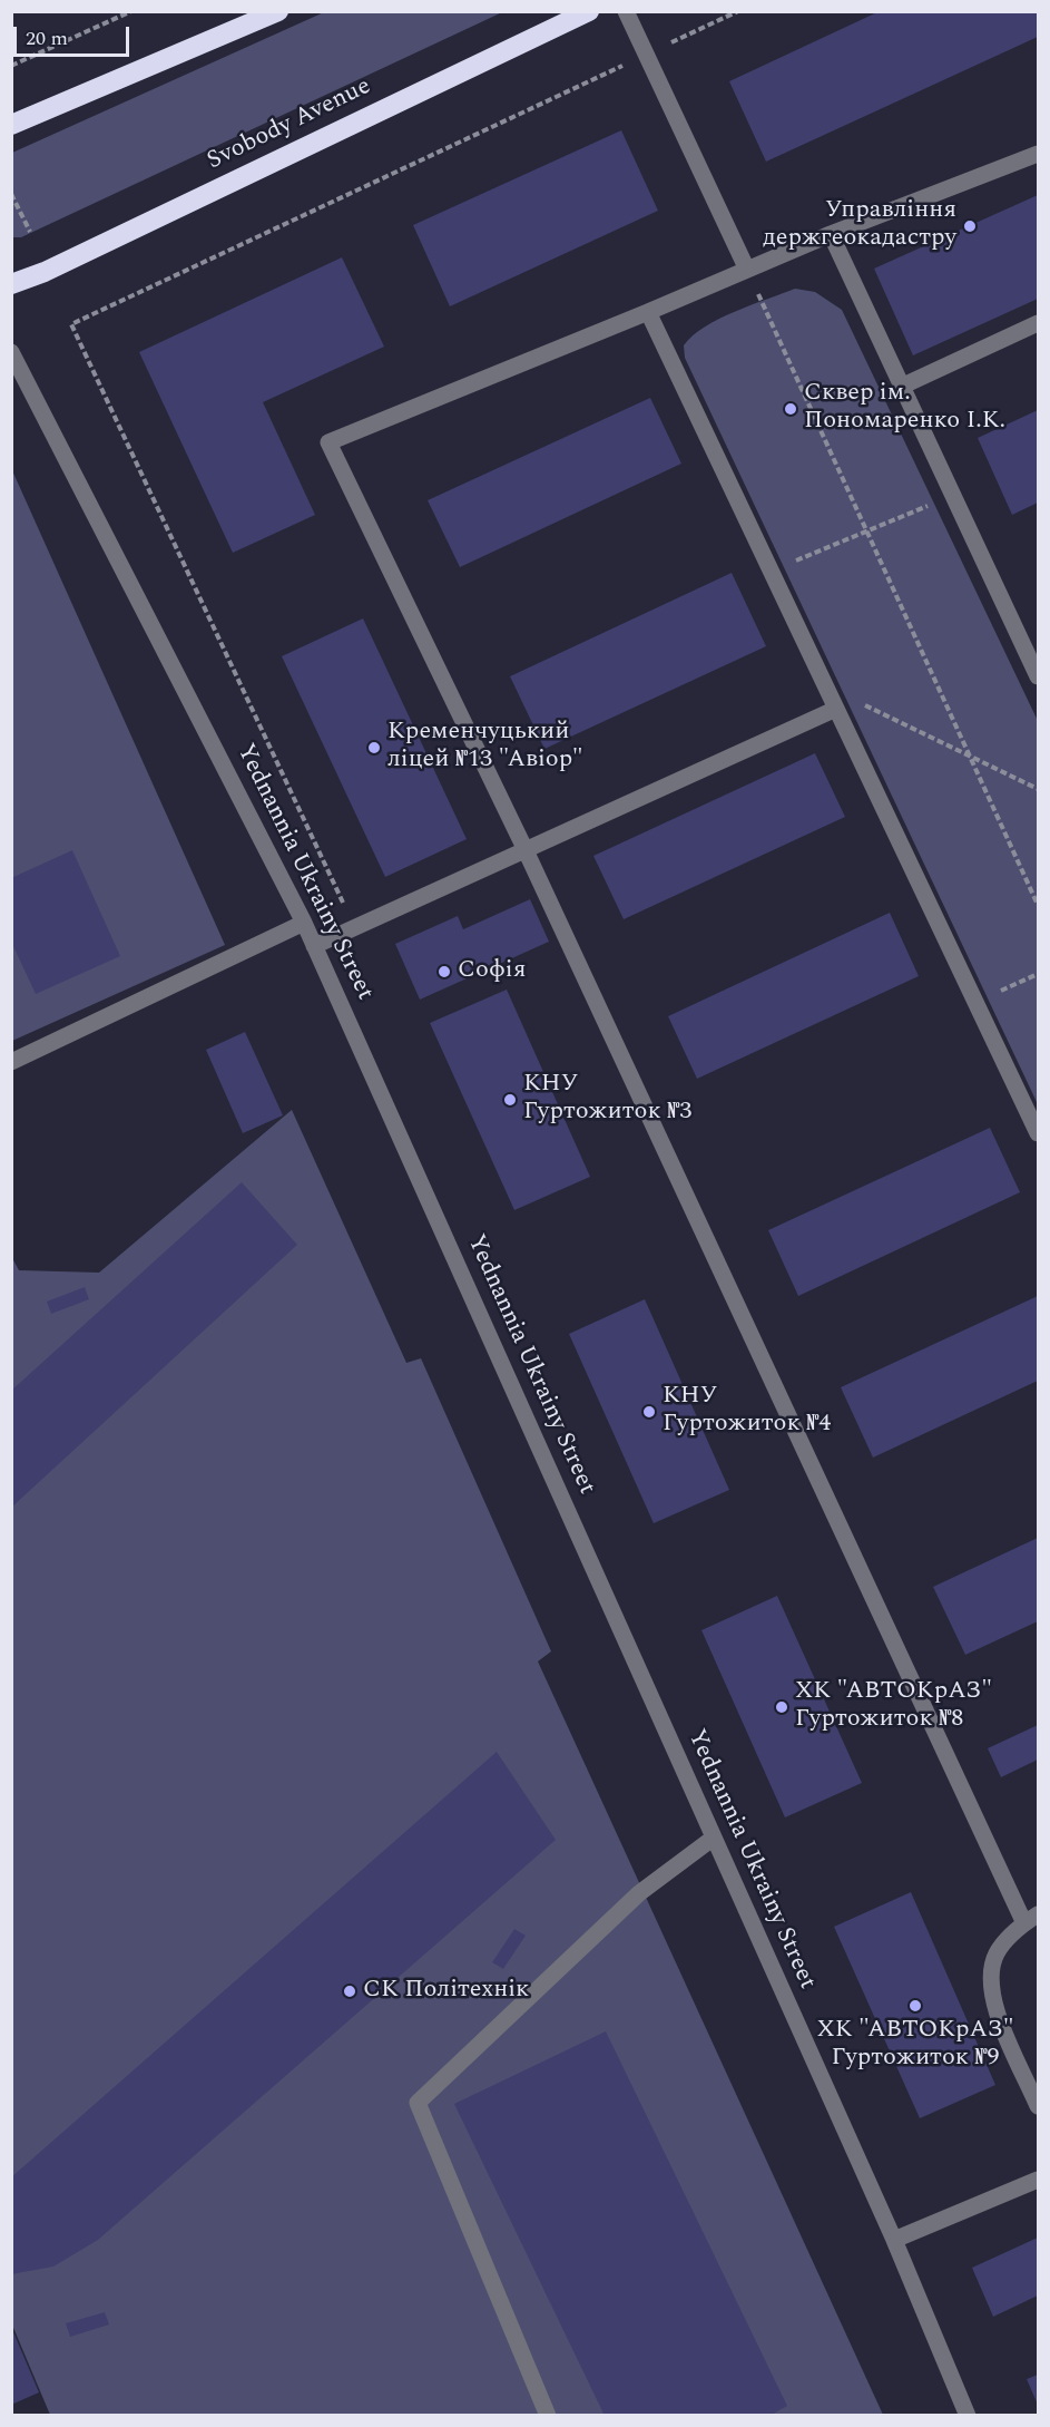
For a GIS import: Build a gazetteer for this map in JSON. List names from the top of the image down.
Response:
{
  "streets": {
    "highway": ["Svobody Avenue"],
    "street": ["Yednannia Ukrainy Street"]
  },
  "places": [
    "Управлiння держгеокадастру",
    "Сквер ім. Пономаренко І.К.",
    "Кременчуцький ліцей №13 \"Авіор\"",
    "Софія",
    "КНУ Гуртожиток №3",
    "КНУ Гуртожиток №4",
    "ХК \"АВТОКрАЗ\" Гуртожиток №8",
    "СК Політехнік",
    "ХК \"АВТОКрАЗ\" Гуртожиток №9"
  ],
  "scale_bar": "20 m"
}
